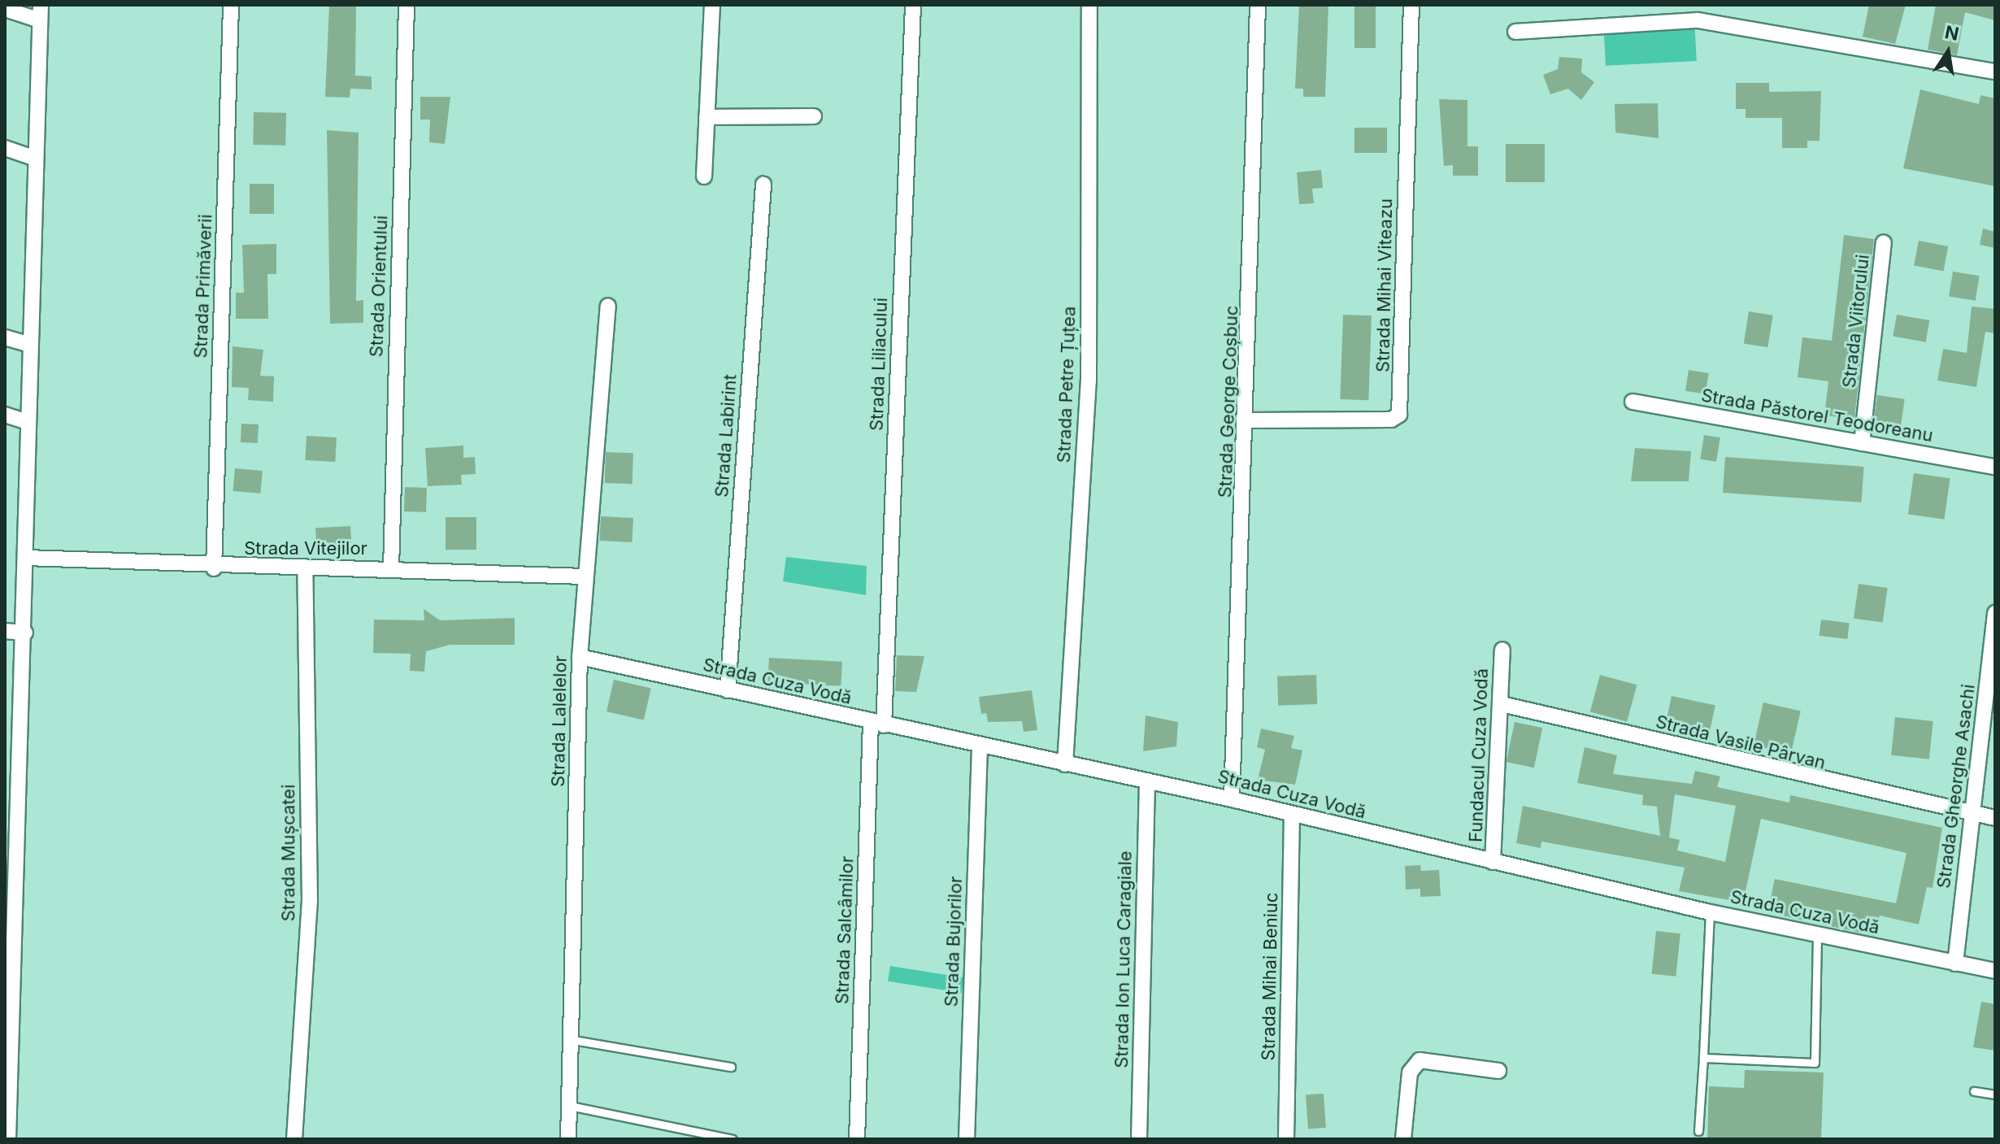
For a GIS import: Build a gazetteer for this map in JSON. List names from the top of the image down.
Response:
{
  "streets": {
    "street": [
      "Strada Mihai Viteazu",
      "Strada Primăverii",
      "Strada Orientului",
      "Strada Viitorului",
      "Strada Liliacului",
      "Strada Petre Țuțea",
      "Strada George Coșbuc",
      "Strada Păstorel Teodoreanu",
      "Strada Labirint",
      "Strada Vitejilor",
      "Strada Cuza Vodă",
      "Strada Lalelelor",
      "Strada Vasile Pârvan",
      "Fundacul Cuza Vodă",
      "Strada Gheorghe Asachi",
      "Strada Mușcatei",
      "Strada Salcâmilor",
      "Strada Bujorilor",
      "Strada Ion Luca Caragiale",
      "Strada Mihai Beniuc"
    ]
  },
  "crossings": [
    ["Strada Mihai Viteazu", "Strada George Coșbuc"],
    ["Strada Primăverii", "Strada Vitejilor"],
    ["Strada Orientului", "Strada Vitejilor"],
    ["Strada Viitorului", "Strada Păstorel Teodoreanu"],
    ["Strada Liliacului", "Strada Cuza Vodă"],
    ["Strada Liliacului", "Strada Salcâmilor"],
    ["Strada Petre Țuțea", "Strada Cuza Vodă"],
    ["Strada George Coșbuc", "Strada Cuza Vodă"],
    ["Strada Labirint", "Strada Cuza Vodă"],
    ["Strada Vitejilor", "Strada Lalelelor"],
    ["Strada Vitejilor", "Strada Mușcatei"],
    ["Strada Cuza Vodă", "Strada Lalelelor"],
    ["Strada Cuza Vodă", "Fundacul Cuza Vodă"],
    ["Strada Cuza Vodă", "Strada Gheorghe Asachi"],
    ["Strada Cuza Vodă", "Strada Salcâmilor"],
    ["Strada Cuza Vodă", "Strada Bujorilor"],
    ["Strada Cuza Vodă", "Strada Ion Luca Caragiale"],
    ["Strada Cuza Vodă", "Strada Mihai Beniuc"],
    ["Strada Vasile Pârvan", "Fundacul Cuza Vodă"],
    ["Strada Vasile Pârvan", "Strada Gheorghe Asachi"]
  ],
  "north": "top"
}
